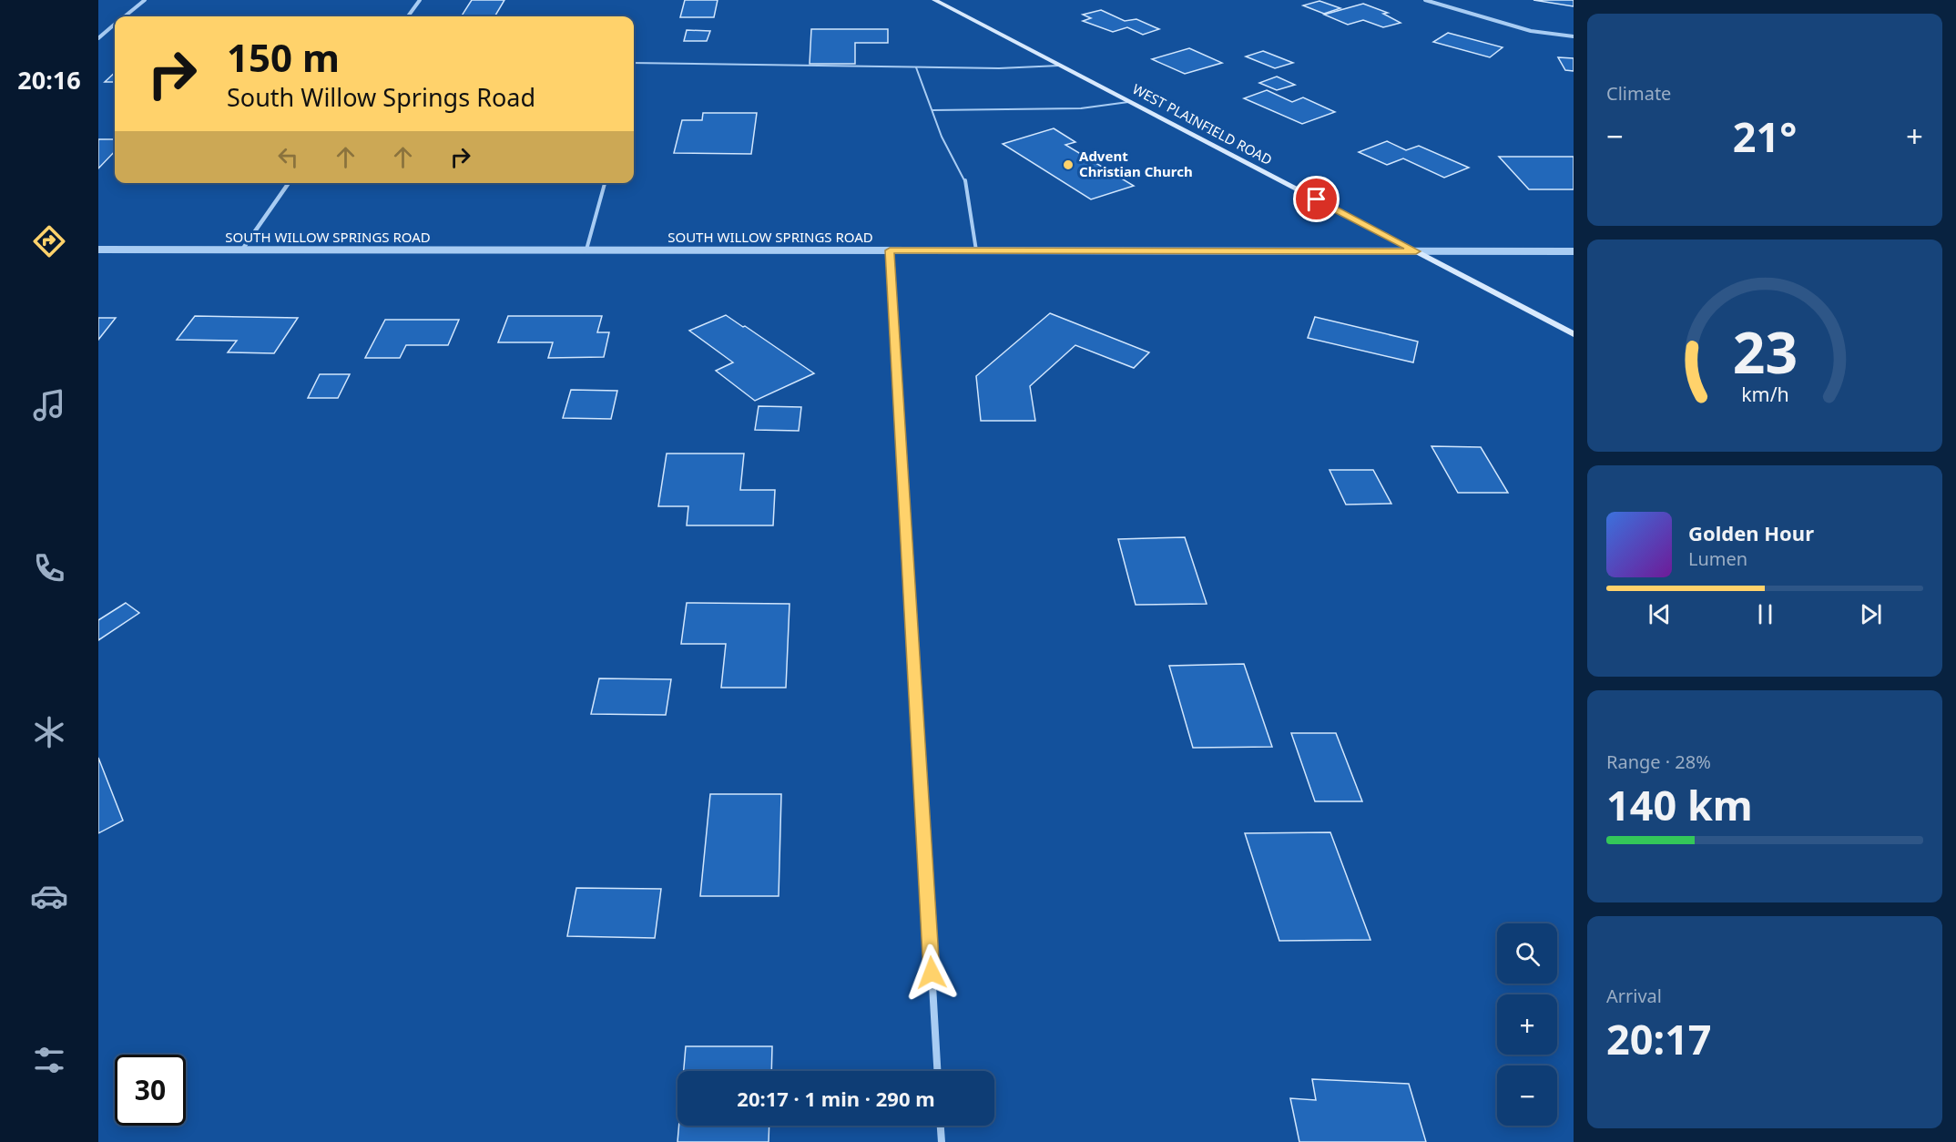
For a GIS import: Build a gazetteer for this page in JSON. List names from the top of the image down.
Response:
{
  "streets": {
    "main road": ["WEST PLAINFIELD ROAD"],
    "street": ["SOUTH WILLOW SPRINGS ROAD"]
  },
  "crossings": [
    ["WEST PLAINFIELD ROAD", "SOUTH WILLOW SPRINGS ROAD"]
  ],
  "places": ["Advent Christian Church"],
  "page": {
    "tabs": "20:16",
    "tile": [
      "Climate",
      ["Range · 28%", "140 km"],
      ["Arrival", "20:17"]
    ],
    "turn": ["150 m", "South Willow Springs Road"],
    "heat": ["−", "21°", "+"],
    "song": ["Golden Hour", "Lumen"],
    "map_buttons": ["+", "−"],
    "limit": "30",
    "trip": "20:17 · 1 min · 290 m",
    "gauge": ["23", "km/h"]
  }
}
